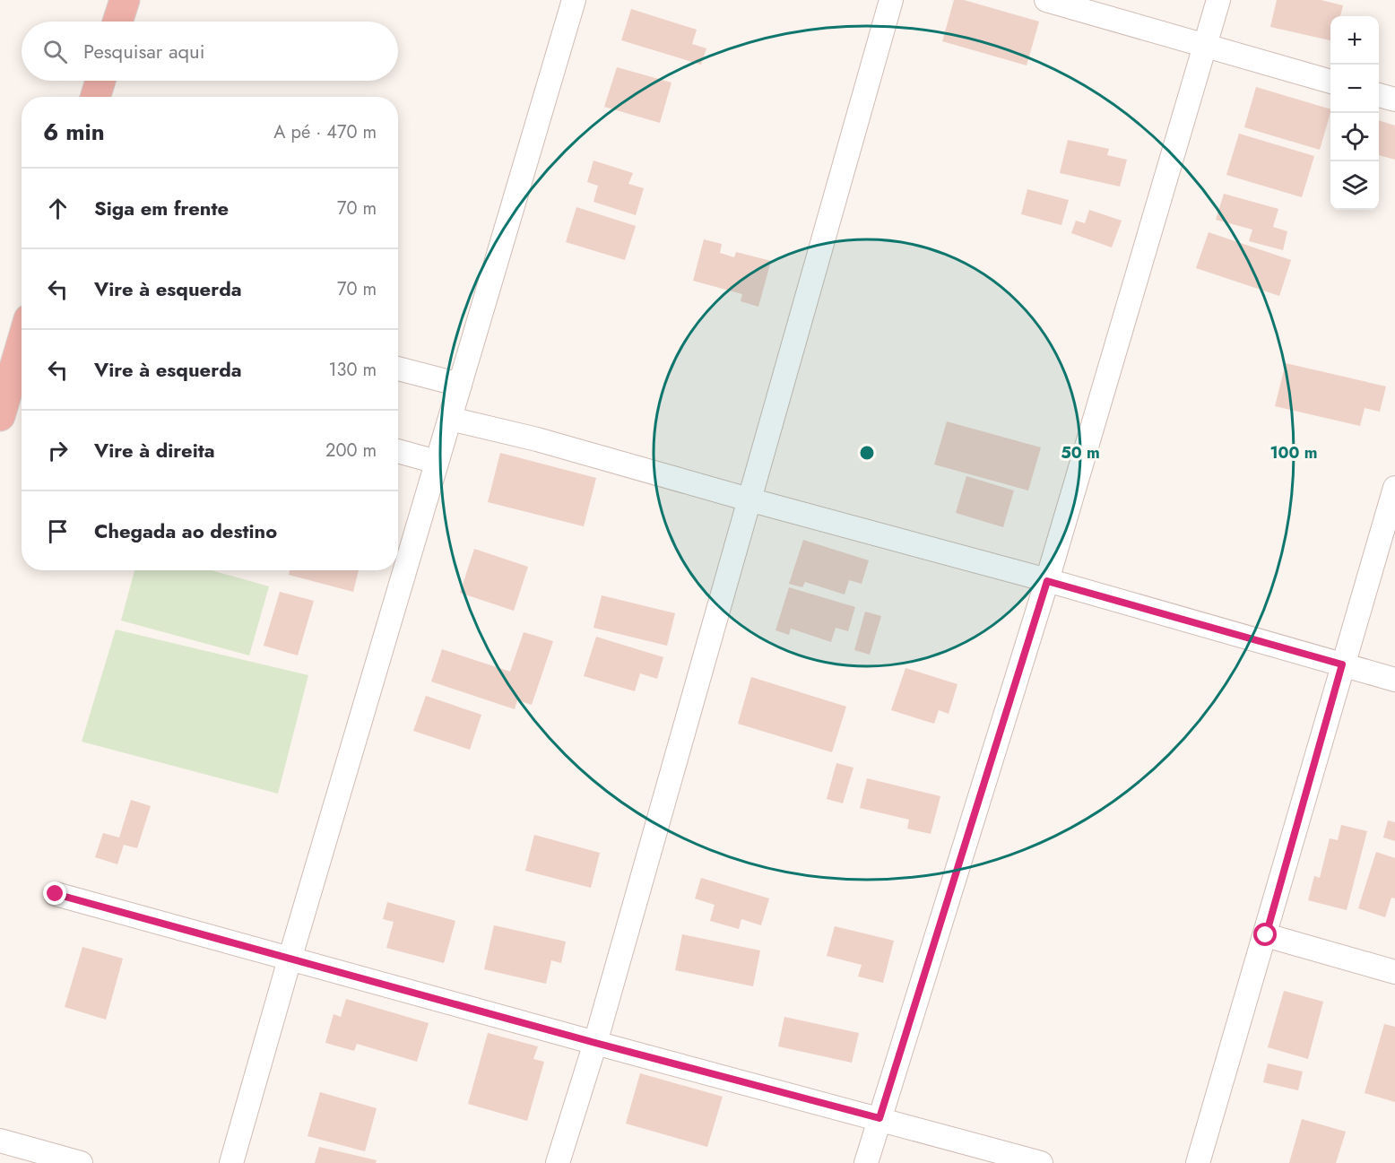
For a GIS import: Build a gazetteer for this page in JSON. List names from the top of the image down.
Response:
{
  "page": {
    "map_buttons": ["+", "−"],
    "search": "Pesquisar aqui",
    "heading": ["6 min", "A pé · 470 m"],
    "list": [
      ["Siga em frente", "70 m"],
      ["Vire à esquerda", "70 m"],
      ["Vire à esquerda", "130 m"],
      ["Vire à direita", "200 m"],
      "Chegada ao destino"
    ]
  },
  "rings": ["50 m", "100 m"]
}
